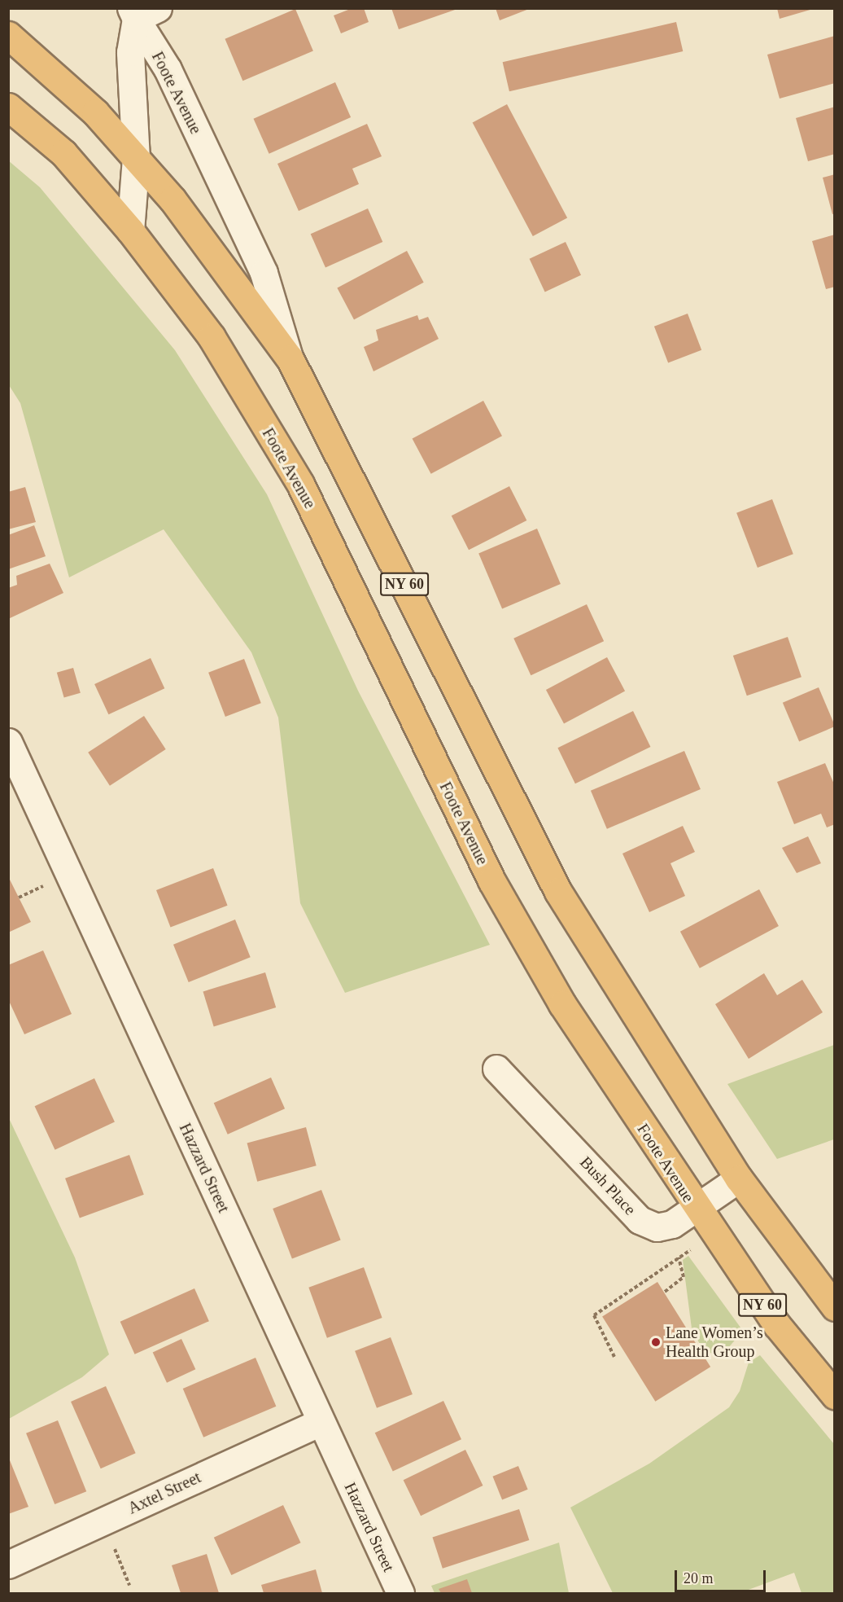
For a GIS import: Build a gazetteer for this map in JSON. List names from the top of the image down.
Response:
{
  "streets": {
    "highway": ["Foote Avenue", "NY 60"],
    "street": ["Hazzard Street", "Bush Place", "Axtel Street"]
  },
  "crossings": [
    ["Foote Avenue", "Bush Place"],
    ["Hazzard Street", "Axtel Street"]
  ],
  "places": ["Lane Women’s Health Group"],
  "scale_bar": "20 m"
}
